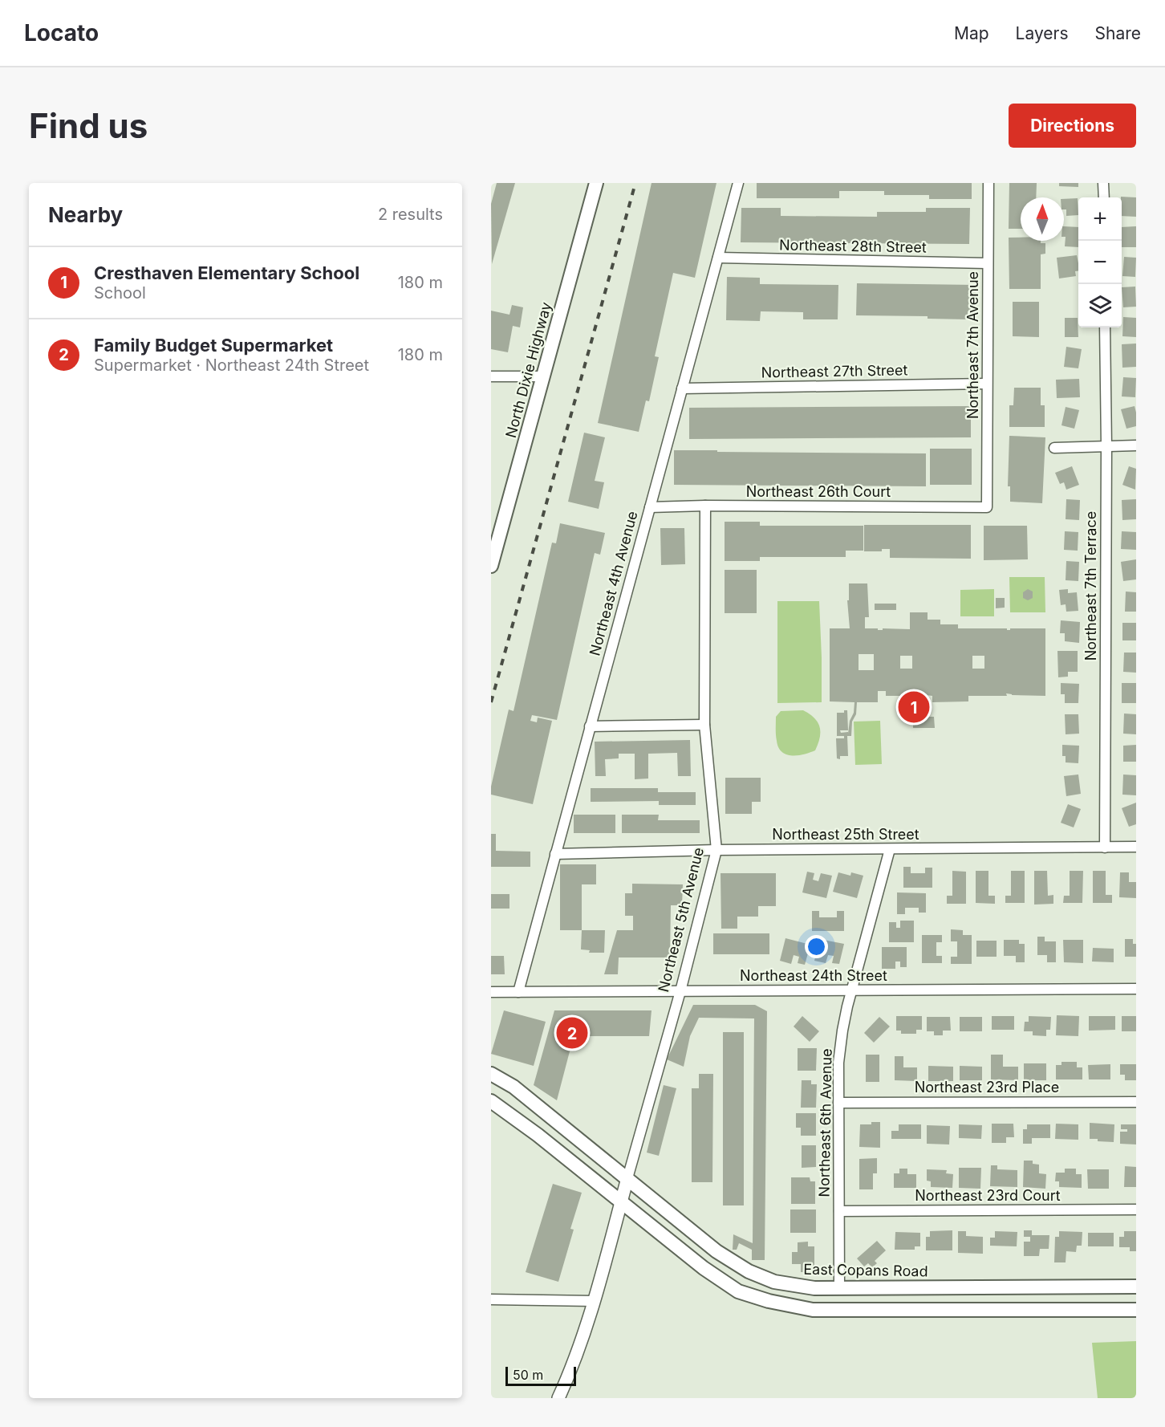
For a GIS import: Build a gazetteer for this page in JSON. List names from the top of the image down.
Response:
{
  "streets": {
    "main road": ["North Dixie Highway", "East Copans Road"],
    "street": [
      "Northeast 28th Street",
      "Northeast 7th Avenue",
      "Northeast 27th Street",
      "Northeast 26th Court",
      "Northeast 4th Avenue",
      "Northeast 7th Terrace",
      "Northeast 25th Street",
      "Northeast 5th Avenue",
      "Northeast 24th Street",
      "Northeast 23rd Place",
      "Northeast 6th Avenue",
      "Northeast 23rd Court"
    ]
  },
  "crossings": [
    ["Northeast 28th Street", "Northeast 7th Avenue"],
    ["Northeast 28th Street", "Northeast 4th Avenue"],
    ["Northeast 7th Avenue", "Northeast 27th Street"],
    ["Northeast 7th Avenue", "Northeast 26th Court"],
    ["Northeast 27th Street", "Northeast 4th Avenue"],
    ["Northeast 26th Court", "Northeast 4th Avenue"],
    ["Northeast 26th Court", "Northeast 5th Avenue"],
    ["Northeast 4th Avenue", "Northeast 25th Street"],
    ["Northeast 4th Avenue", "Northeast 24th Street"],
    ["Northeast 7th Terrace", "Northeast 25th Street"],
    ["Northeast 25th Street", "Northeast 5th Avenue"],
    ["Northeast 25th Street", "Northeast 6th Avenue"],
    ["Northeast 5th Avenue", "Northeast 24th Street"],
    ["Northeast 5th Avenue", "East Copans Road"],
    ["Northeast 24th Street", "Northeast 6th Avenue"],
    ["Northeast 23rd Place", "Northeast 6th Avenue"],
    ["Northeast 6th Avenue", "Northeast 23rd Court"],
    ["Northeast 6th Avenue", "East Copans Road"]
  ],
  "scale_bar": "50 m",
  "north": "top",
  "page": {
    "header": "Locato",
    "nav": ["Map", "Layers", "Share"],
    "buttons": "Directions",
    "title": "Find us",
    "heading": ["Nearby", "2 results"],
    "map_buttons": ["+", "−"],
    "list": [
      {
        "mark": "1",
        "name": "Cresthaven Elementary School",
        "note": "School",
        "value": "180 m"
      },
      {
        "mark": "2",
        "name": "Family Budget Supermarket",
        "note": "Supermarket · Northeast 24th Street",
        "value": "180 m"
      }
    ],
    "pins": ["1", "2"],
    "scale": "50 m"
  }
}
